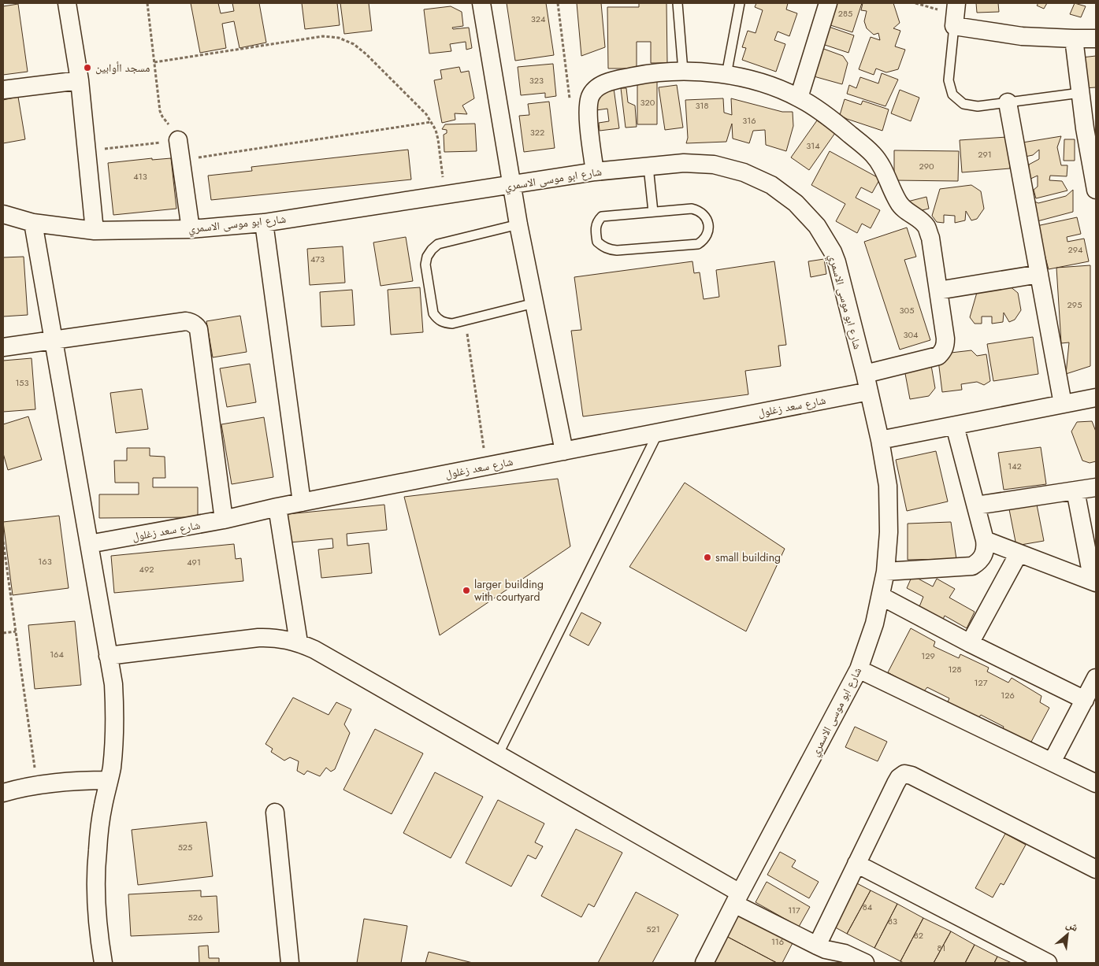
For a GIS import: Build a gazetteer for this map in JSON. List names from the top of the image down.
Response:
{
  "streets": {
    "street": ["شارع ابو موسى الاسمري", "شارع سعد زغلول"]
  },
  "crossings": [
    ["شارع ابو موسى الاسمري", "شارع سعد زغلول"]
  ],
  "places": ["مسجد اأوابين", "small building", "larger building with courtyard"],
  "house_numbers": [
    "285",
    "324",
    "323",
    "320",
    "318",
    "316",
    "322",
    "314",
    "291",
    "290",
    "413",
    "294",
    "473",
    "295",
    "305",
    "304",
    "153",
    "142",
    "163",
    "491",
    "492",
    "164",
    "129",
    "128",
    "127",
    "126",
    "525",
    "84",
    "117",
    "526",
    "83",
    "521",
    "82",
    "116",
    "81"
  ],
  "north": "top right"
}
